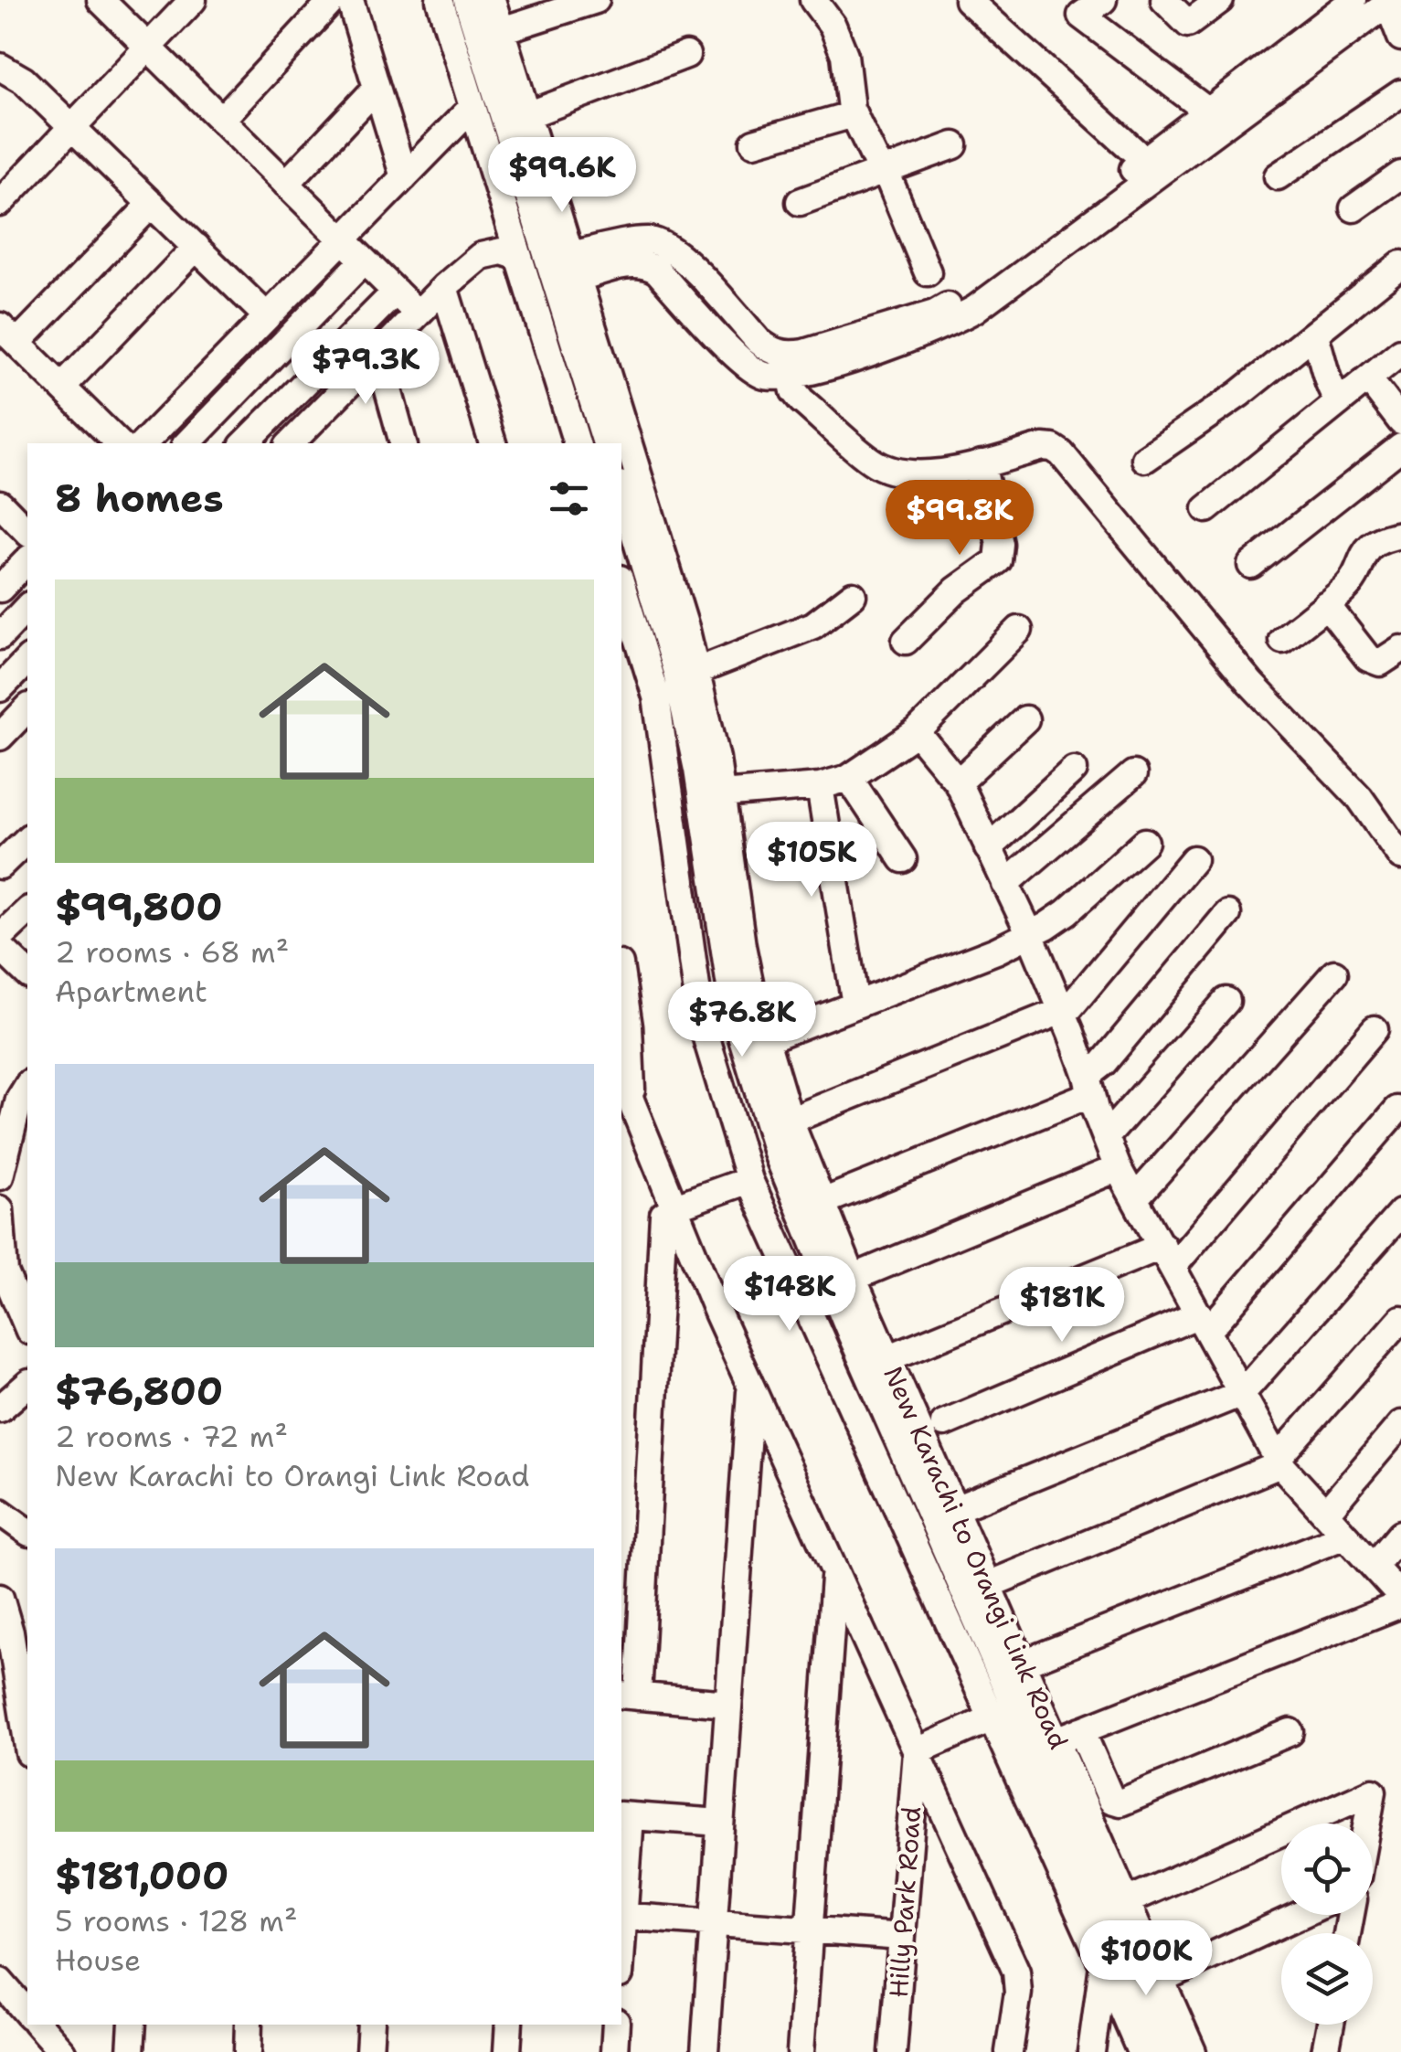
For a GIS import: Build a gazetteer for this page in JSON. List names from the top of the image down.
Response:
{
  "streets": {
    "street": ["New Karachi to Orangi Link Road", "Hilly Park Road"]
  },
  "page": {
    "price": [
      "$99.6K",
      "$79.3K",
      "$99.8K",
      "$105K",
      "$76.8K",
      "$148K",
      "$181K",
      "$100K"
    ],
    "heading": "8 homes",
    "list": [
      {
        "name": "$99,800",
        "note": "2 rooms · 68 m² · Apartment"
      },
      {
        "name": "$76,800",
        "note": "2 rooms · 72 m² · New Karachi to Orangi Link Road"
      },
      {
        "name": "$181,000",
        "note": "5 rooms · 128 m² · House"
      }
    ]
  }
}
